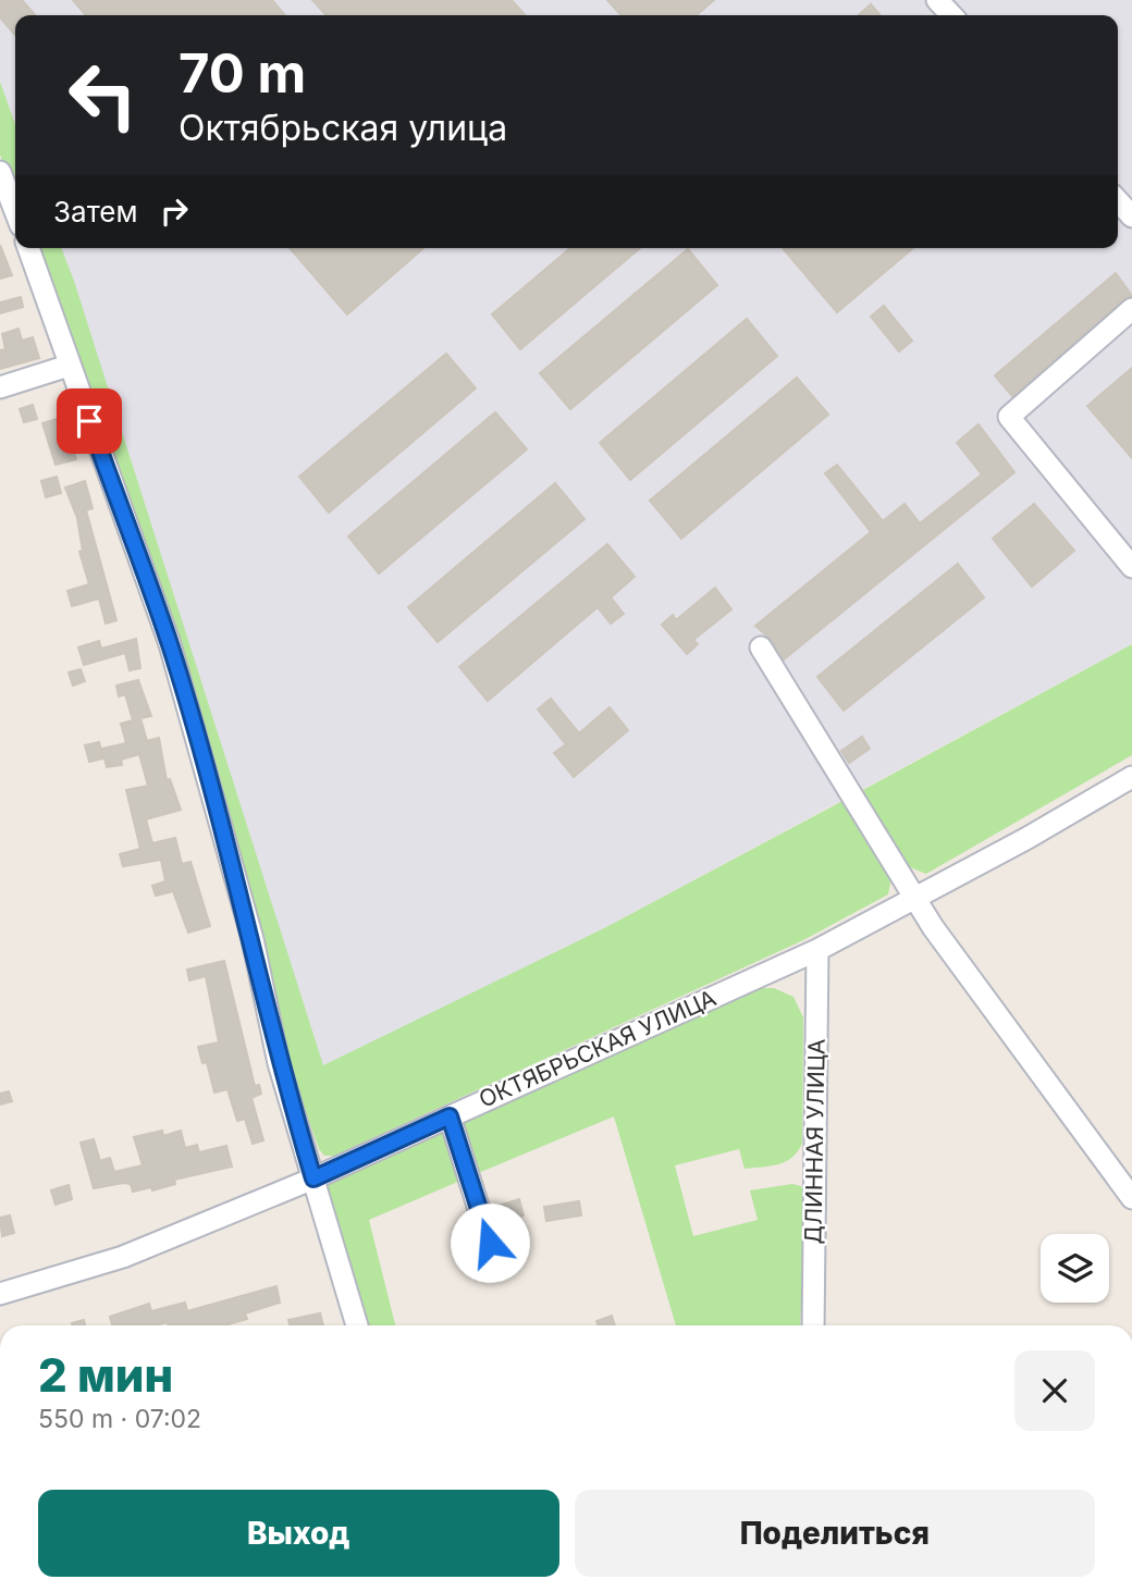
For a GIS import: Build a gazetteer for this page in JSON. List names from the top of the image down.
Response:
{
  "streets": {
    "street": ["ОКТЯБРЬСКАЯ УЛИЦА", "ДЛИННАЯ УЛИЦА"]
  },
  "crossings": [
    ["ОКТЯБРЬСКАЯ УЛИЦА", "ДЛИННАЯ УЛИЦА"]
  ],
  "page": {
    "turn": ["70 m", "Октябрьская улица"],
    "then": "Затем",
    "heading": ["2 мин", "550 m · 07:02"],
    "buttons": ["Выход", "Поделиться"]
  }
}
